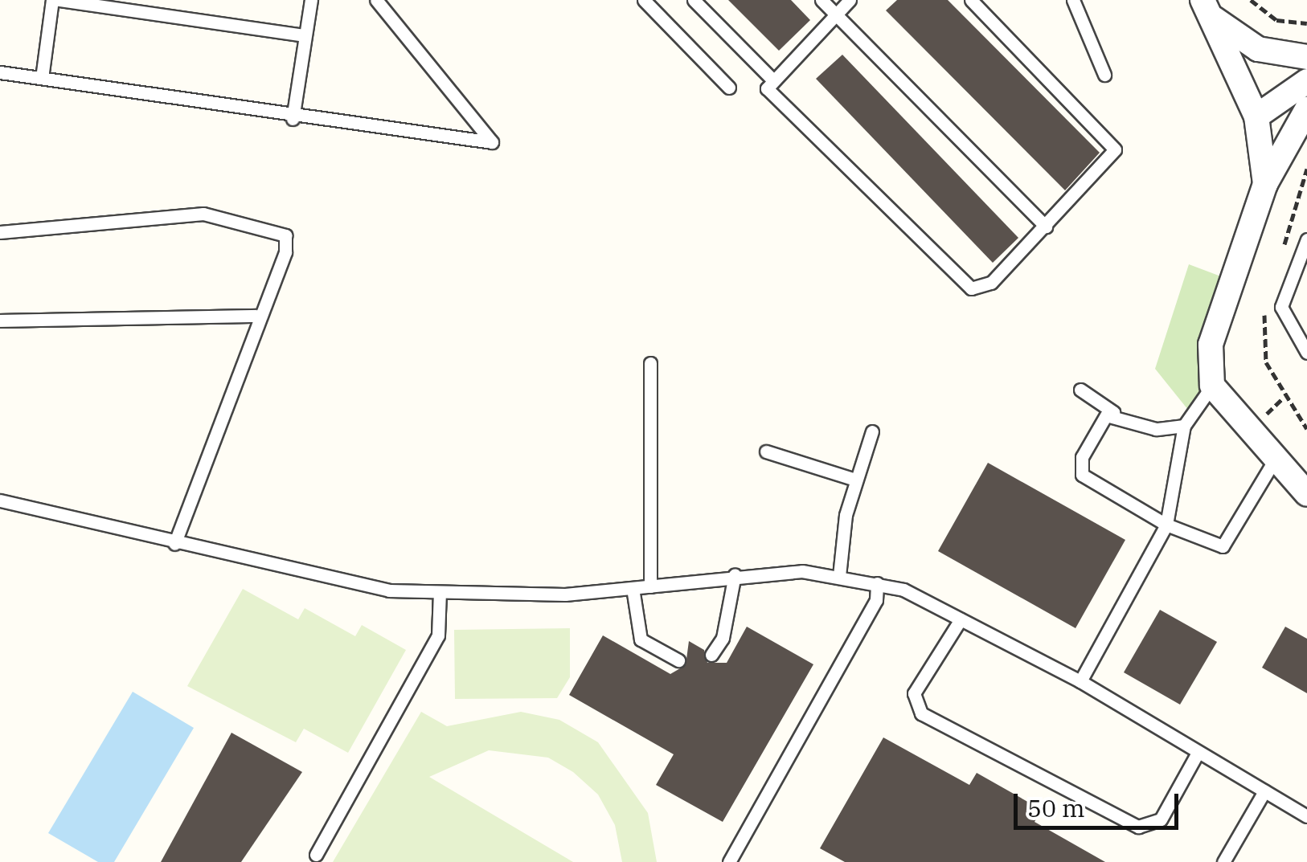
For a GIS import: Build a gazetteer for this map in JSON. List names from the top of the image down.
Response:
{
  "scale_bar": "50 m"
}
